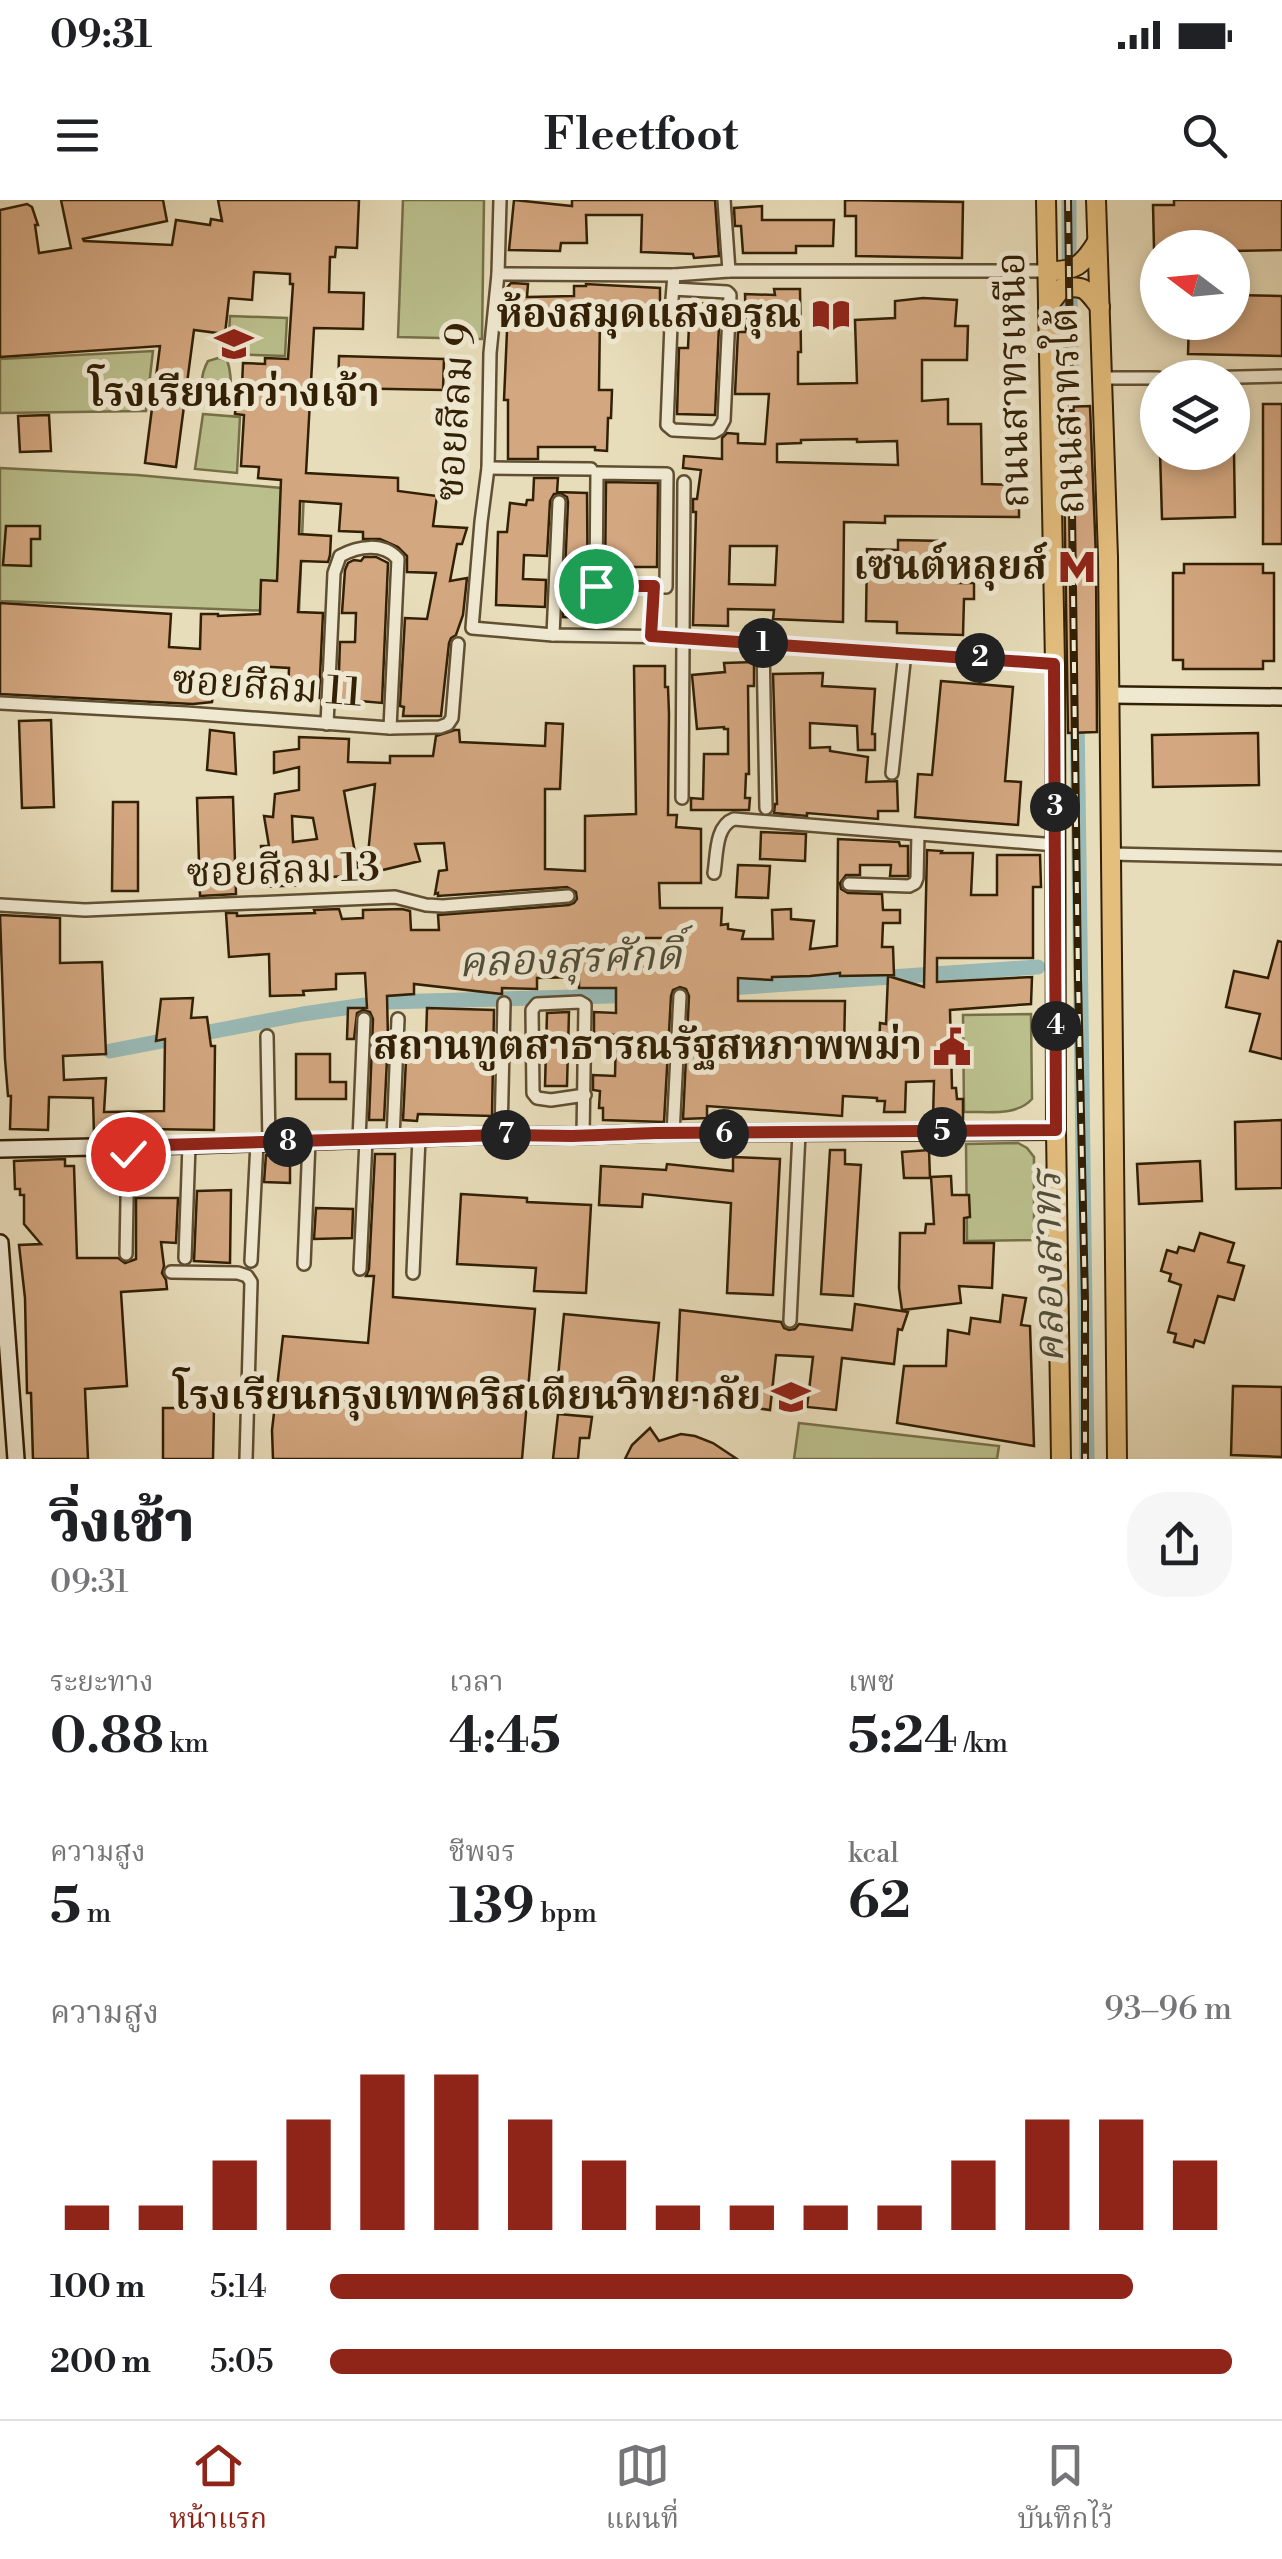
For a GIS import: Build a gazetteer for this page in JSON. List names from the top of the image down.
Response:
{
  "streets": {
    "main road": ["ถนนสาทรเหนือ", "ถนนสาทรใต้"],
    "street": ["ซอยสีลม 9", "ซอยสีลม 11", "ซอยสีลม 13"]
  },
  "water": ["คลองสุรศักดิ์", "คลองสาทร"],
  "places": {
    "library": ["ห้องสมุดแสงอรุณ"],
    "school or university": ["โรงเรียนกว่างเจ้า", "โรงเรียนกรุงเทพคริสเตียนวิทยาลัย"],
    "metro station": ["เซนต์หลุยส์"],
    "public building": ["สถานทูตสาธารณรัฐสหภาพพม่า"]
  },
  "north": "left",
  "page": {
    "status": "09:31",
    "header": "Fleetfoot",
    "pins": [
      "1",
      "2",
      "3",
      "4",
      "5",
      "6",
      "7",
      "8"
    ],
    "heading": ["วิ่งเช้า", "09:31"],
    "stats": [
      ["ระยะทาง", "0.88 km"],
      ["เวลา", "4:45"],
      ["เพซ", "5:24 /km"],
      ["ความสูง", "5 m"],
      ["ชีพจร", "139 bpm"],
      ["kcal", "62"]
    ],
    "chart": ["ความสูง", "93–96 m"],
    "list": [
      {
        "name": "100 m",
        "note": "5:14"
      },
      {
        "name": "200 m",
        "note": "5:05"
      }
    ],
    "tabs": ["หน้าแรก", "แผนที่", "บันทึกไว้"]
  }
}
